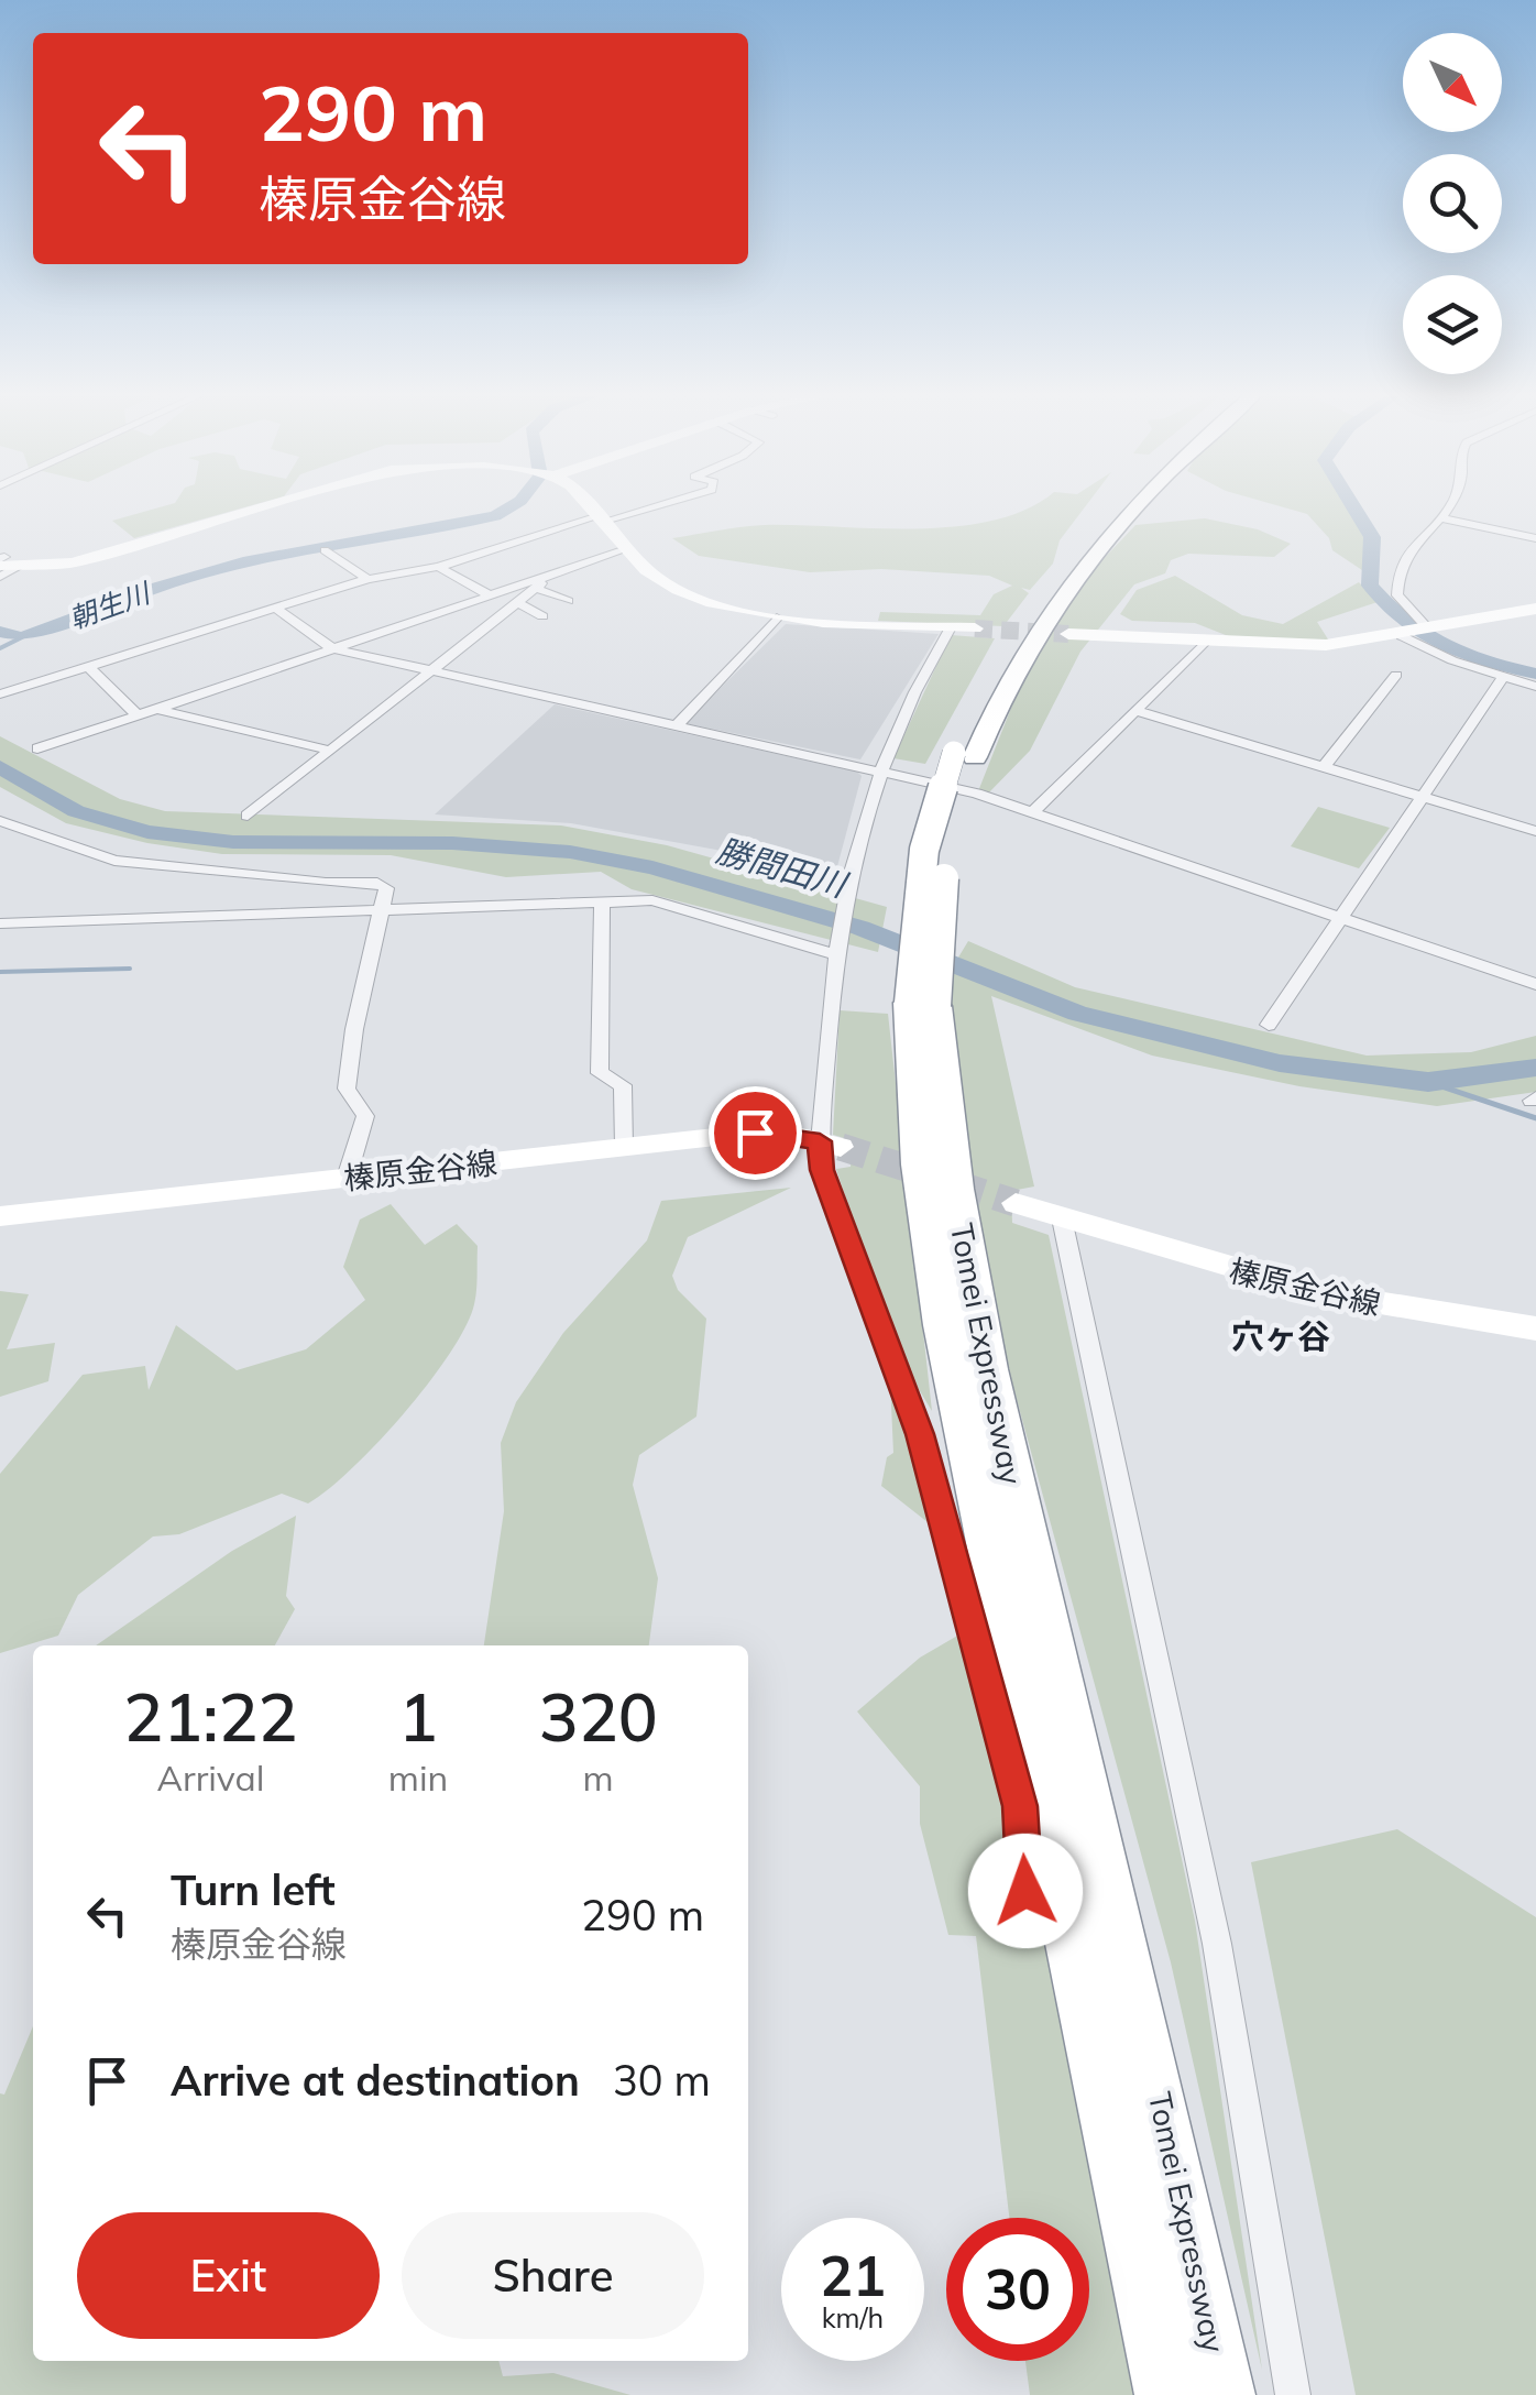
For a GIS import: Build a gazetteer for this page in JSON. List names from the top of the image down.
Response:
{
  "streets": {
    "highway": ["Tomei Expressway"],
    "street": ["榛原金谷線"]
  },
  "districts": ["穴ヶ谷"],
  "water": ["朝生川", "勝間田川"],
  "north": "bottom right",
  "page": {
    "turn": ["290 m", "榛原金谷線"],
    "eta": [
      "21:22",
      "Arrival",
      "1",
      "min",
      "320",
      "m"
    ],
    "list": [
      {
        "name": "Turn left",
        "note": "榛原金谷線",
        "value": "290 m"
      },
      {
        "name": "Arrive at destination",
        "value": "30 m"
      }
    ],
    "buttons": ["Exit", "Share"],
    "speed": "21 km/h",
    "limit": "30"
  }
}
